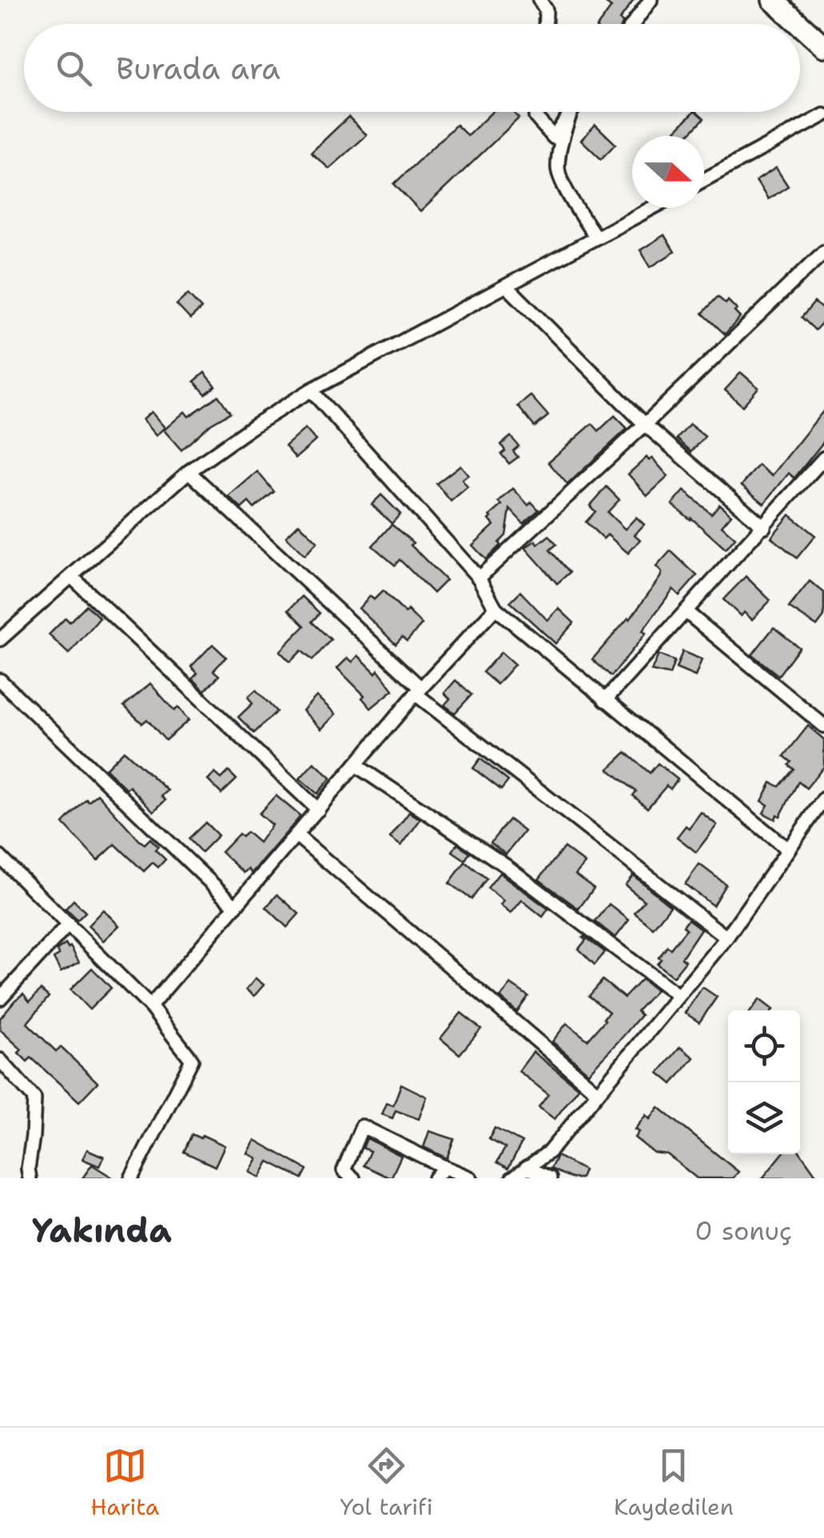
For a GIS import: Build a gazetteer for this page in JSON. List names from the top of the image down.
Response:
{
  "north": "right",
  "page": {
    "search": "Burada ara",
    "heading": ["Yakında", "0 sonuç"],
    "nav": ["Harita", "Yol tarifi", "Kaydedilen"]
  }
}
